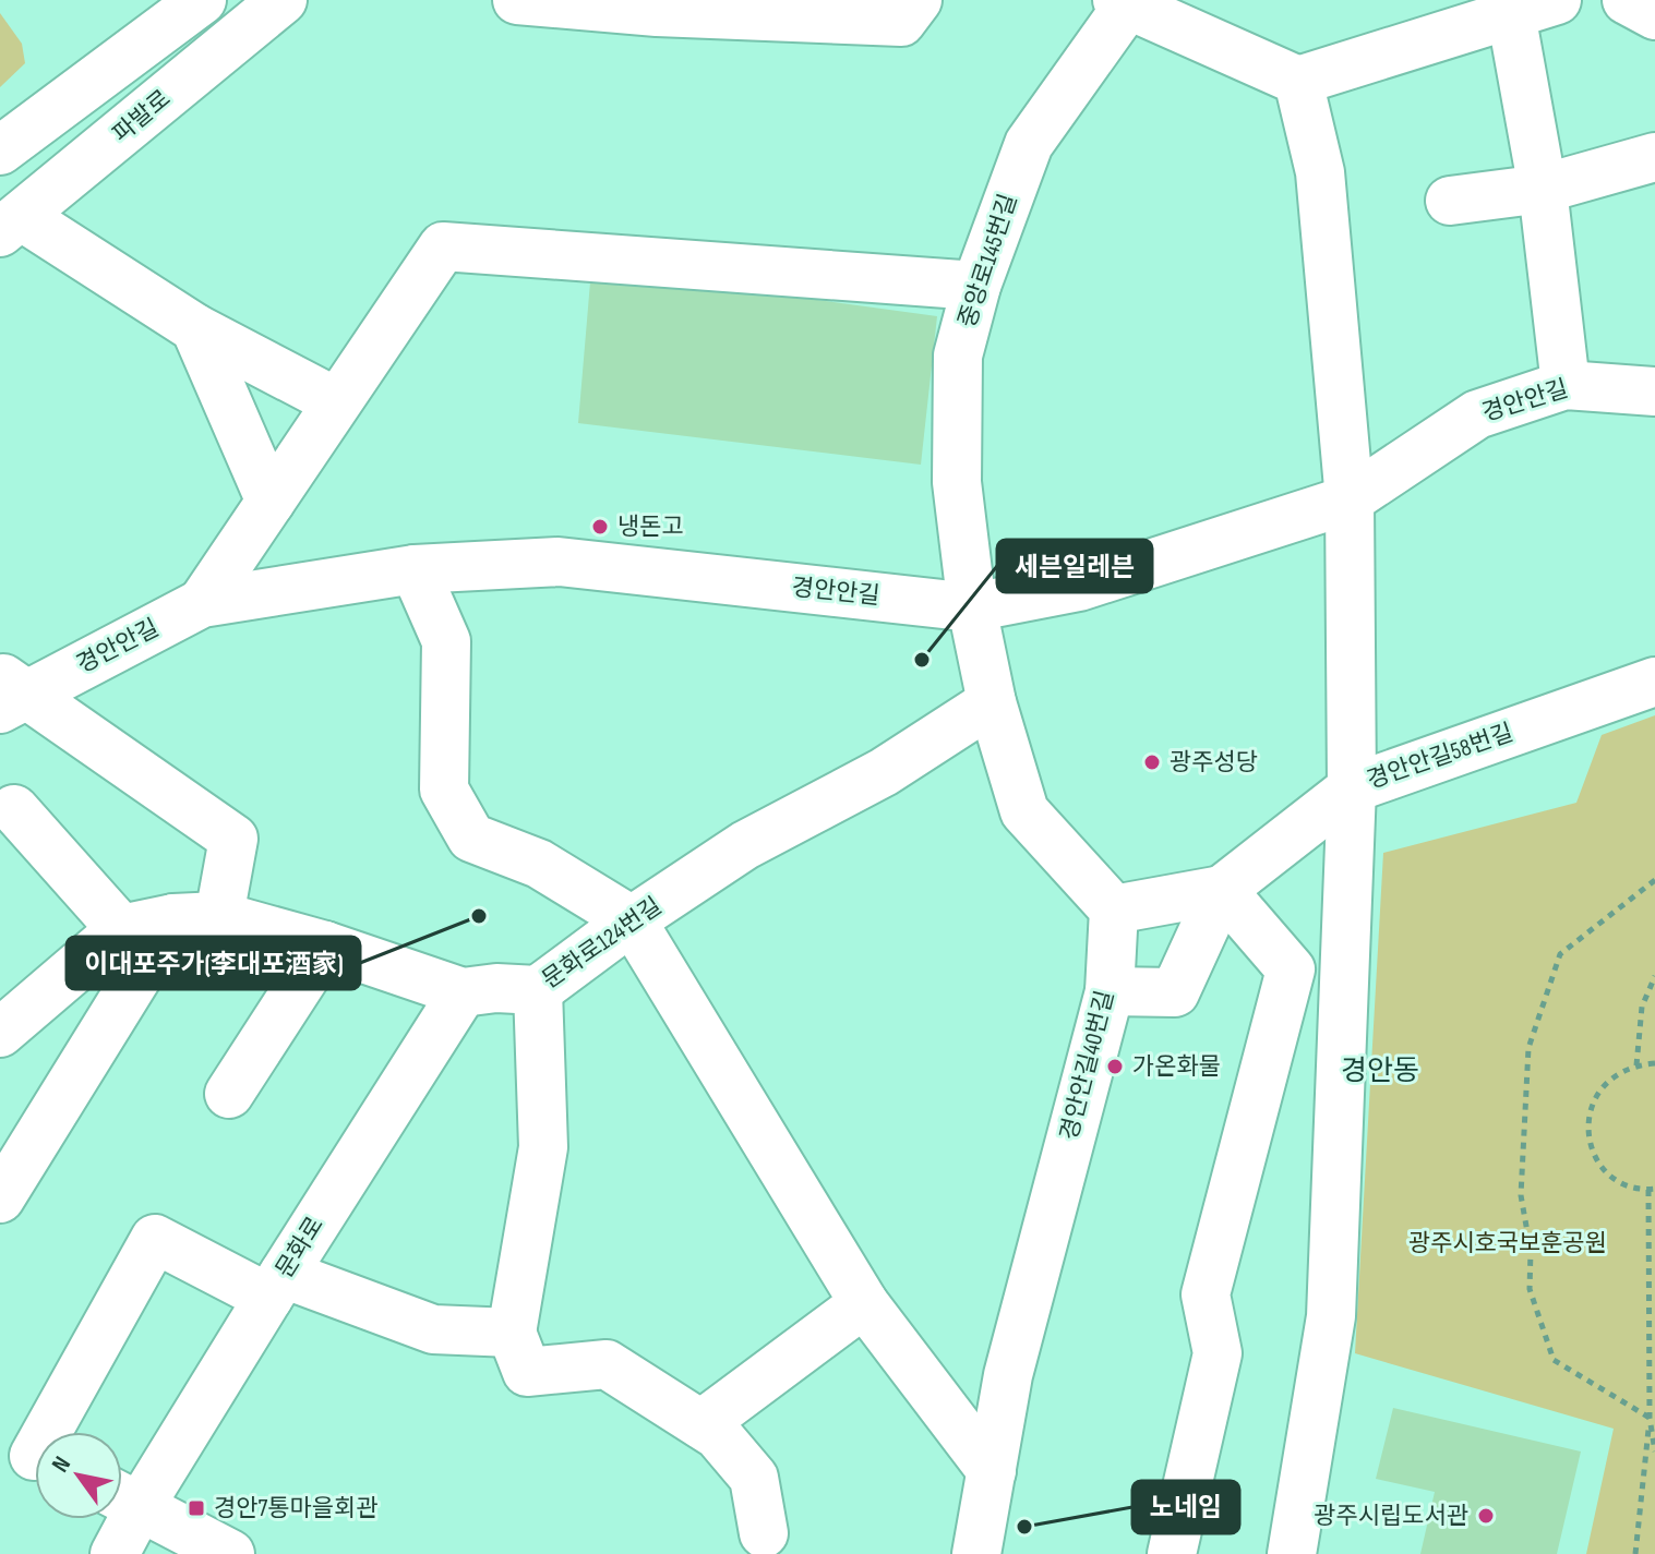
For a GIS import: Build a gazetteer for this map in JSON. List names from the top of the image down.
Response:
{
  "streets": {
    "street": [
      "파발로",
      "중앙로145번길",
      "경안안길",
      "경안안길58번길",
      "문화로124번길",
      "경안안길40번길",
      "문화로"
    ]
  },
  "crossings": [
    ["중앙로145번길", "경안안길"],
    ["경안안길58번길", "경안안길40번길"],
    ["문화로124번길", "문화로"]
  ],
  "districts": ["경안동"],
  "parks": ["광주시호국보훈공원"],
  "places": {
    "other": [
      "냉돈고",
      "세븐일레븐",
      "광주성당",
      "이대포주가(李대포酒家)",
      "가온화물",
      "광주시립도서관",
      "노네임"
    ],
    "transit": ["경안7통마을회관"]
  },
  "north": "top left"
}
